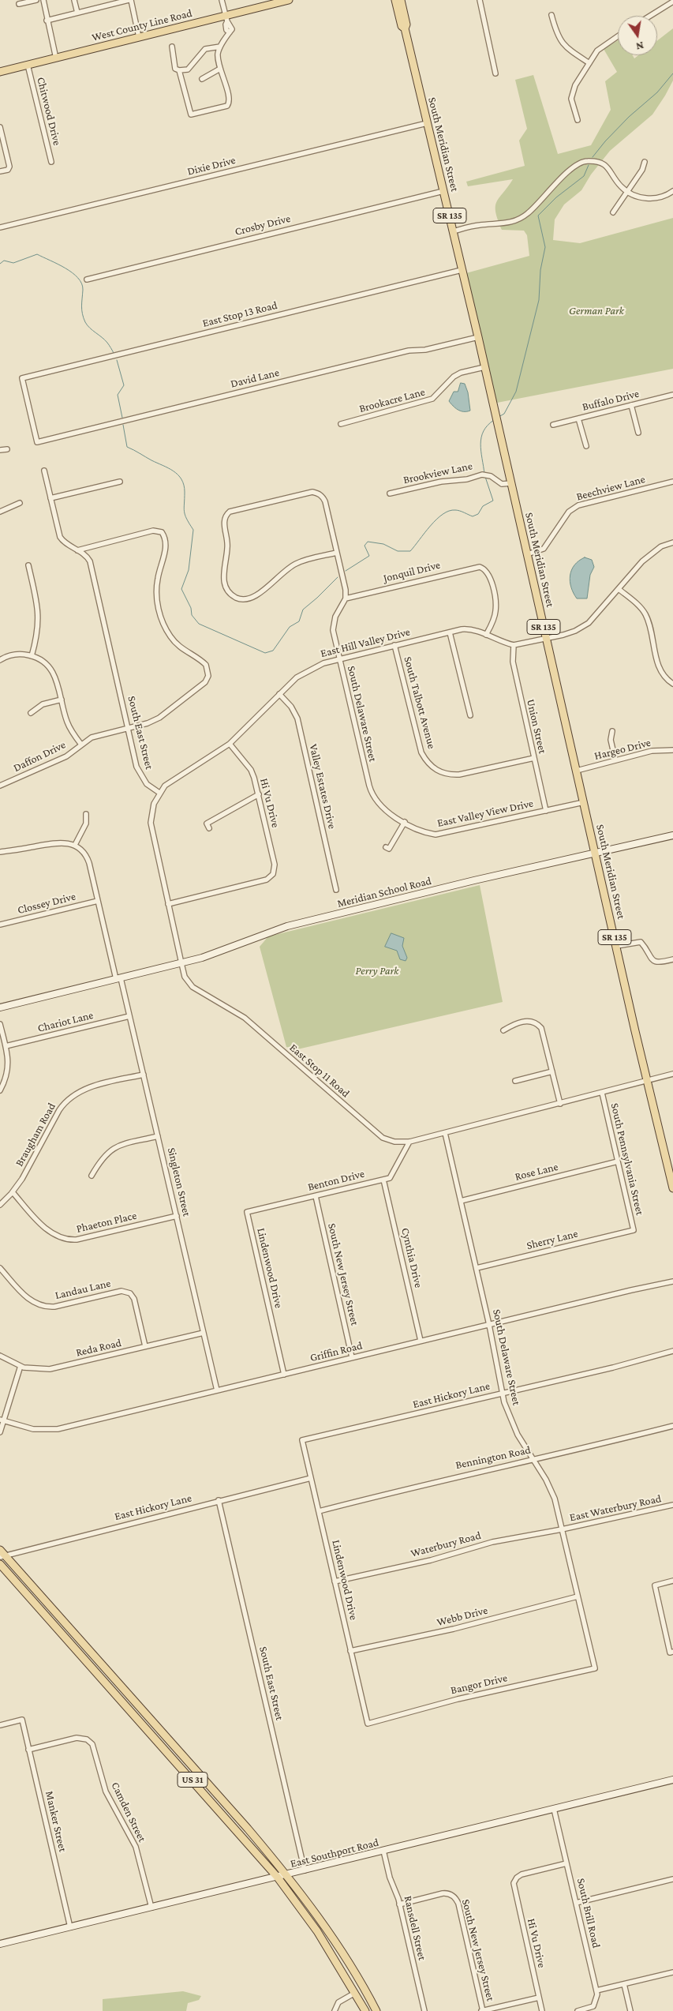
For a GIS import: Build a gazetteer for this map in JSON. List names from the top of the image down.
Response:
{
  "streets": {
    "main road": [
      "West County Line Road",
      "South Meridian Street",
      "SR 135",
      "Meridian School Road",
      "US 31",
      "East Southport Road"
    ],
    "street": [
      "Chitwood Drive",
      "Dixie Drive",
      "Crosby Drive",
      "East Stop 13 Road",
      "David Lane",
      "Brookacre Lane",
      "Buffalo Drive",
      "Brookview Lane",
      "Beechview Lane",
      "Jonquil Drive",
      "East Hill Valley Drive",
      "South Talbott Avenue",
      "South Delaware Street",
      "Union Street",
      "South East Street",
      "Hargeo Drive",
      "Daffon Drive",
      "Valley Estates Drive",
      "Hi Vu Drive",
      "East Valley View Drive",
      "Clossey Drive",
      "Chariot Lane",
      "East Stop 11 Road",
      "Braugham Road",
      "South Pennsylvania Street",
      "Rose Lane",
      "Benton Drive",
      "Singleton Street",
      "Phaeton Place",
      "Sherry Lane",
      "Cynthia Drive",
      "Lindenwood Drive",
      "South New Jersey Street",
      "Landau Lane",
      "Reda Road",
      "Griffin Road",
      "East Hickory Lane",
      "Bennington Road",
      "East Waterbury Road",
      "Waterbury Road",
      "Webb Drive",
      "Bangor Drive",
      "Camden Street",
      "Manker Street",
      "South Brill Road",
      "Ransdell Street"
    ]
  },
  "crossings": [
    ["West County Line Road", "Chitwood Drive"],
    ["South Meridian Street", "Dixie Drive"],
    ["South Meridian Street", "Crosby Drive"],
    ["South Meridian Street", "East Stop 13 Road"],
    ["South Meridian Street", "David Lane"],
    ["South Meridian Street", "Brookacre Lane"],
    ["South Meridian Street", "Brookview Lane"],
    ["South Meridian Street", "Beechview Lane"],
    ["South Meridian Street", "Hargeo Drive"],
    ["South Meridian Street", "East Valley View Drive"],
    ["South Meridian Street", "Meridian School Road"],
    ["South Meridian Street", "East Stop 11 Road"],
    ["East Stop 13 Road", "David Lane"],
    ["Jonquil Drive", "East Hill Valley Drive"],
    ["Jonquil Drive", "South Delaware Street"],
    ["East Hill Valley Drive", "South Talbott Avenue"],
    ["East Hill Valley Drive", "South Delaware Street"],
    ["East Hill Valley Drive", "Union Street"],
    ["East Hill Valley Drive", "South East Street"],
    ["East Hill Valley Drive", "Valley Estates Drive"],
    ["East Hill Valley Drive", "Hi Vu Drive"],
    ["South Talbott Avenue", "Union Street"],
    ["South Delaware Street", "East Valley View Drive"],
    ["South Delaware Street", "East Stop 11 Road"],
    ["South Delaware Street", "Rose Lane"],
    ["South Delaware Street", "Sherry Lane"],
    ["South Delaware Street", "Griffin Road"],
    ["South Delaware Street", "East Hickory Lane"],
    ["South Delaware Street", "Bennington Road"],
    ["South Delaware Street", "East Waterbury Road"],
    ["South Delaware Street", "Waterbury Road"],
    ["South Delaware Street", "Webb Drive"],
    ["South Delaware Street", "Bangor Drive"],
    ["Union Street", "East Valley View Drive"],
    ["South East Street", "Daffon Drive"],
    ["South East Street", "East Hickory Lane"],
    ["South East Street", "East Southport Road"],
    ["Hi Vu Drive", "South Brill Road"],
    ["Meridian School Road", "East Stop 11 Road"],
    ["Clossey Drive", "Singleton Street"],
    ["Chariot Lane", "Singleton Street"],
    ["East Stop 11 Road", "South Pennsylvania Street"],
    ["Braugham Road", "Singleton Street"],
    ["Braugham Road", "Phaeton Place"],
    ["South Pennsylvania Street", "Rose Lane"],
    ["South Pennsylvania Street", "Sherry Lane"],
    ["Benton Drive", "Cynthia Drive"],
    ["Benton Drive", "Lindenwood Drive"],
    ["Benton Drive", "South New Jersey Street"],
    ["Singleton Street", "Phaeton Place"],
    ["Singleton Street", "Reda Road"],
    ["Singleton Street", "Griffin Road"],
    ["Cynthia Drive", "Griffin Road"],
    ["Lindenwood Drive", "Griffin Road"],
    ["Lindenwood Drive", "East Hickory Lane"],
    ["Lindenwood Drive", "Bennington Road"],
    ["Lindenwood Drive", "Waterbury Road"],
    ["Lindenwood Drive", "Webb Drive"],
    ["Lindenwood Drive", "Bangor Drive"],
    ["South New Jersey Street", "Griffin Road"],
    ["South New Jersey Street", "Ransdell Street"],
    ["Landau Lane", "Reda Road"],
    ["East Hickory Lane", "US 31"],
    ["East Waterbury Road", "Waterbury Road"],
    ["US 31", "East Southport Road"],
    ["Camden Street", "Manker Street"],
    ["Camden Street", "East Southport Road"],
    ["Manker Street", "East Southport Road"],
    ["East Southport Road", "South Brill Road"],
    ["East Southport Road", "Ransdell Street"]
  ],
  "parks": ["German Park", "Perry Park"],
  "north": "bottom"
}
